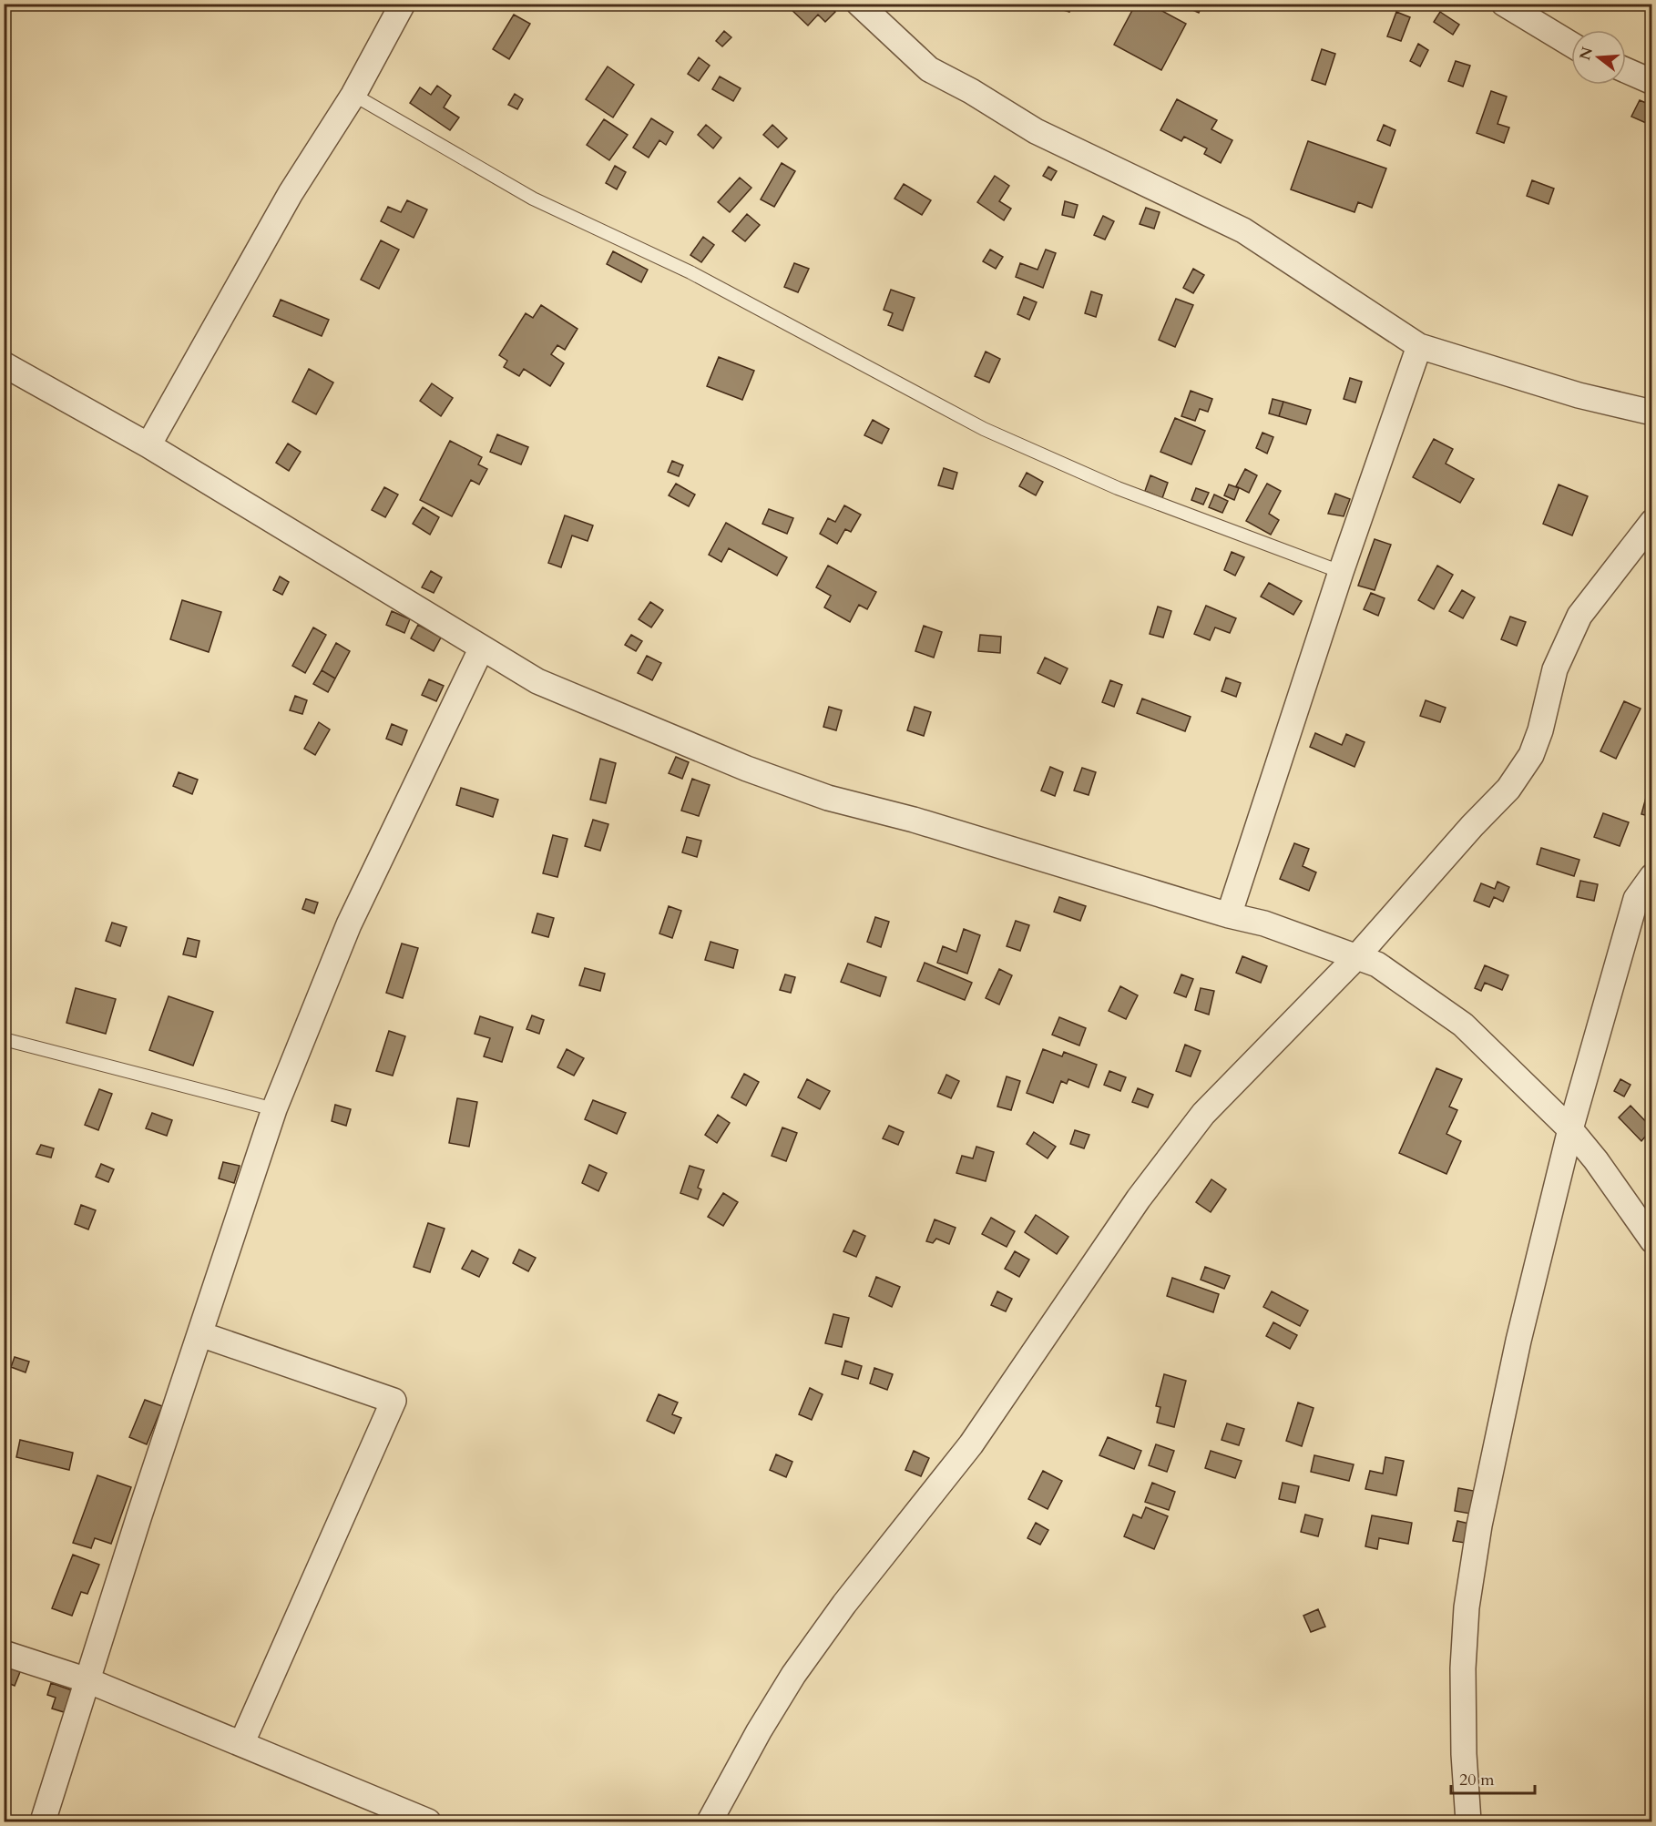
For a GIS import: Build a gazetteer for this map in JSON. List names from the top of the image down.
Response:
{
  "scale_bar": "20 m",
  "north": "left"
}
